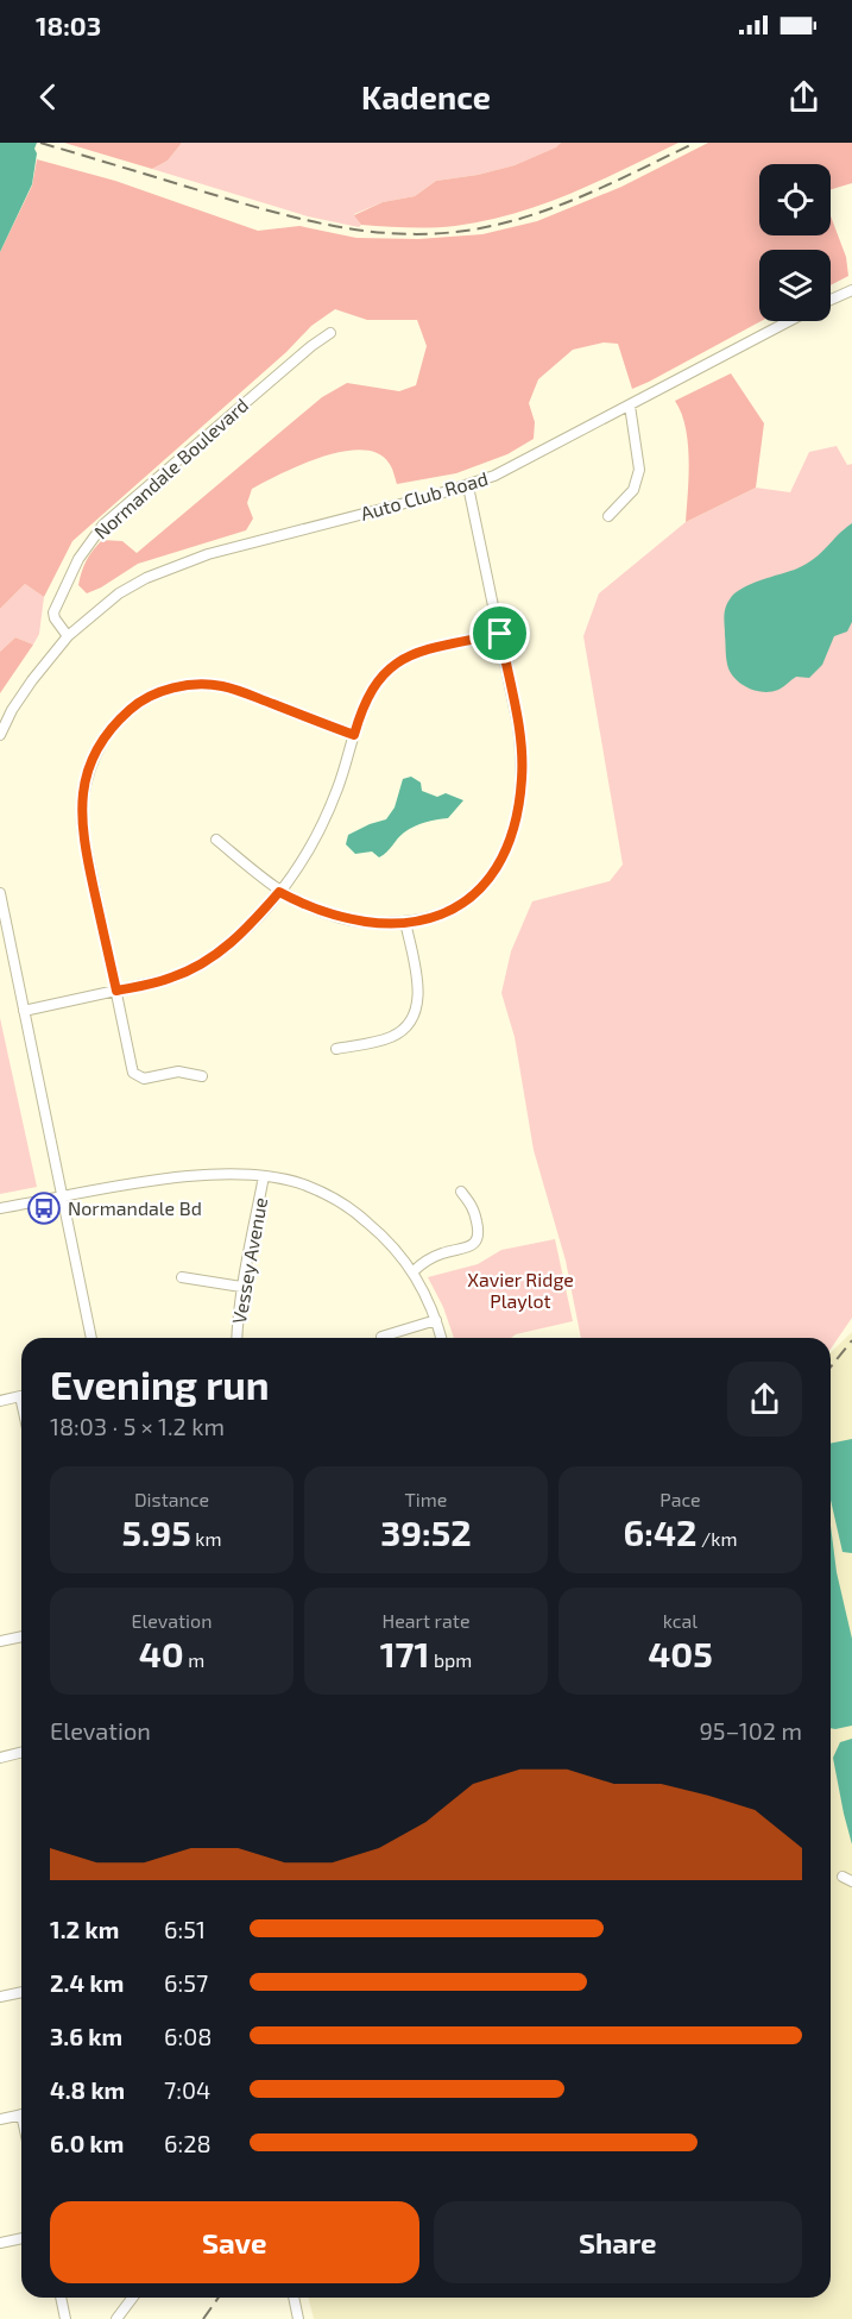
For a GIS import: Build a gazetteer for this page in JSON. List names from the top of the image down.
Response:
{
  "streets": {
    "street": ["Normandale Boulevard", "Auto Club Road", "Vessey Avenue"]
  },
  "crossings": [
    ["Normandale Boulevard", "Auto Club Road"]
  ],
  "parks": ["Xavier Ridge Playlot"],
  "places": {
    "bus stop": ["Normandale Bd"]
  },
  "page": {
    "status": "18:03",
    "header": "Kadence",
    "heading": ["Evening run", "18:03 · 5 × 1.2 km"],
    "stats": [
      ["Distance", "5.95 km"],
      ["Time", "39:52"],
      ["Pace", "6:42 /km"],
      ["Elevation", "40 m"],
      ["Heart rate", "171 bpm"],
      ["kcal", "405"]
    ],
    "chart": ["Elevation", "95–102 m"],
    "list": [
      {
        "name": "1.2 km",
        "note": "6:51"
      },
      {
        "name": "2.4 km",
        "note": "6:57"
      },
      {
        "name": "3.6 km",
        "note": "6:08"
      },
      {
        "name": "4.8 km",
        "note": "7:04"
      },
      {
        "name": "6.0 km",
        "note": "6:28"
      }
    ],
    "buttons": ["Save", "Share"]
  }
}
